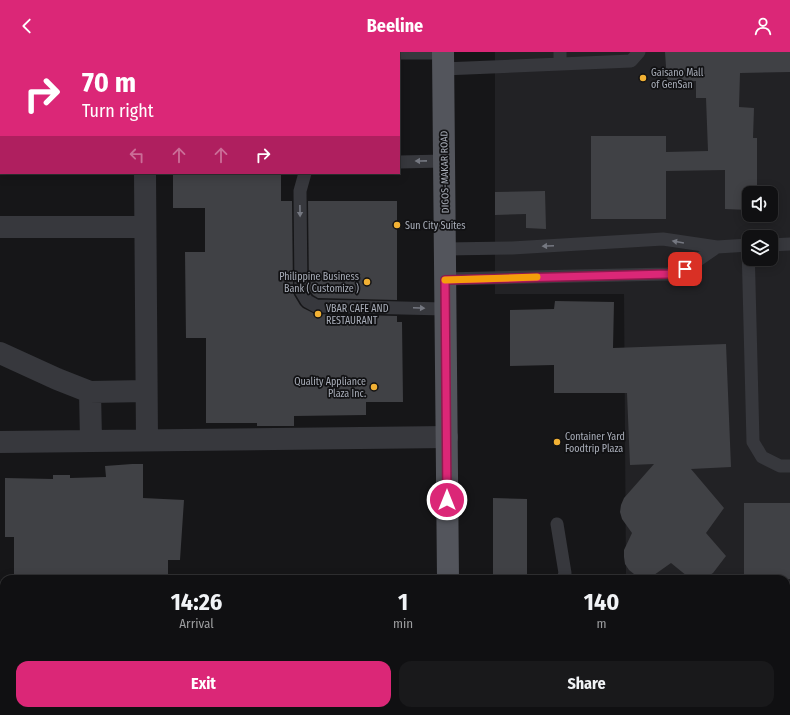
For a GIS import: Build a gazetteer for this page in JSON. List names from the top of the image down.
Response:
{
  "streets": {
    "main road": ["DIGOS-MAKAR ROAD"]
  },
  "places": [
    "Gaisano Mall of GenSan",
    "Sun City Suites",
    "Philippine Business Bank ( Customize )",
    "VBAR CAFE AND RESTAURANT",
    "Quality Appliance Plaza Inc.",
    "Container Yard Foodtrip Plaza"
  ],
  "page": {
    "header": "Beeline",
    "turn": ["70 m", "Turn right"],
    "eta": [
      "14:26",
      "Arrival",
      "1",
      "min",
      "140",
      "m"
    ],
    "buttons": ["Exit", "Share"]
  }
}
